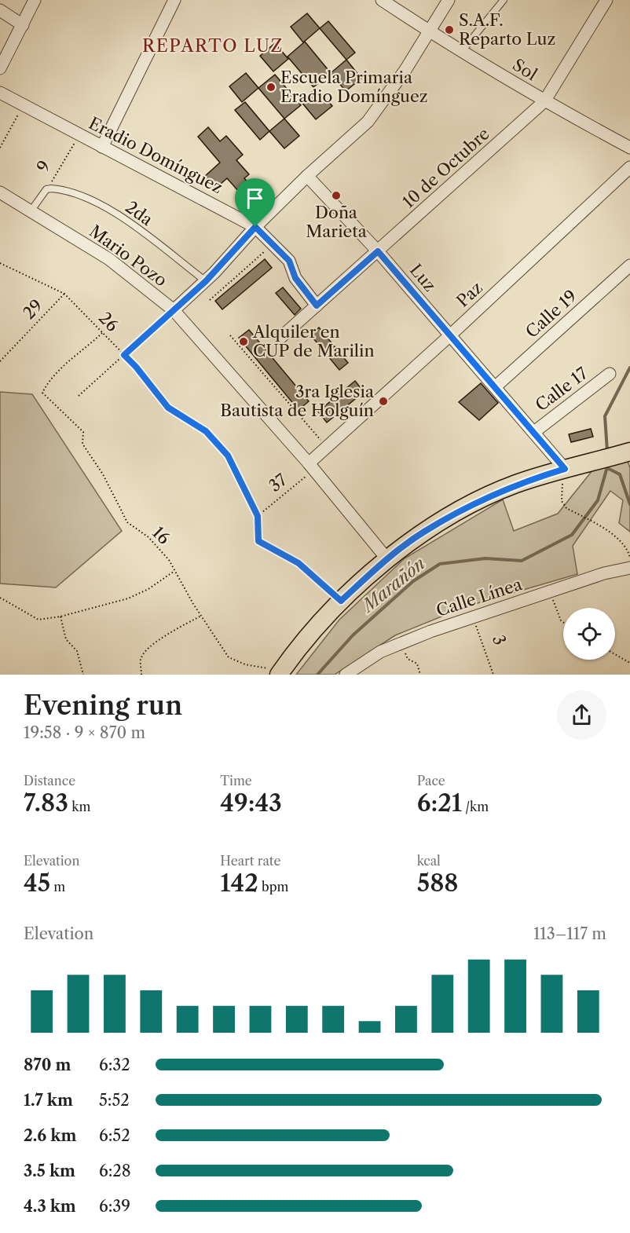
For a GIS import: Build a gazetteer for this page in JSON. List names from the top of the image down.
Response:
{
  "streets": {
    "street": [
      "Sol",
      "Eradio Domínguez",
      "10 de Octubre",
      "Mario Pozo",
      "Luz",
      "Paz",
      "Calle 19",
      "Calle 17",
      "Calle Línea"
    ],
    "lane": ["9", "2da"],
    "path": [
      "29",
      "26",
      "37",
      "16",
      "3"
    ]
  },
  "crossings": [
    ["Sol", "10 de Octubre"],
    ["Eradio Domínguez", "9"],
    ["Eradio Domínguez", "10 de Octubre"],
    ["9", "2da"],
    ["9", "Mario Pozo"],
    ["10 de Octubre", "Luz"],
    ["Mario Pozo", "Paz"],
    ["Mario Pozo", "37"],
    ["Luz", "Paz"],
    ["Luz", "Calle 19"],
    ["Luz", "Calle 17"],
    ["Paz", "37"],
    ["29", "26"],
    ["26", "37"],
    ["26", "16"],
    ["Calle Línea", "3"]
  ],
  "districts": ["REPARTO LUZ"],
  "water": ["Marañón"],
  "places": [
    "S.A.F. Reparto Luz",
    "Escuela Primaria Eradio Domínguez",
    "Doña Marieta",
    "Alquiler en CUP de Marilin",
    "3ra Iglesia Bautista de Holguín"
  ],
  "page": {
    "heading": ["Evening run", "19:58 · 9 × 870 m"],
    "stats": [
      ["Distance", "7.83 km"],
      ["Time", "49:43"],
      ["Pace", "6:21 /km"],
      ["Elevation", "45 m"],
      ["Heart rate", "142 bpm"],
      ["kcal", "588"]
    ],
    "chart": ["Elevation", "113–117 m"],
    "list": [
      {
        "name": "870 m",
        "note": "6:32"
      },
      {
        "name": "1.7 km",
        "note": "5:52"
      },
      {
        "name": "2.6 km",
        "note": "6:52"
      },
      {
        "name": "3.5 km",
        "note": "6:28"
      },
      {
        "name": "4.3 km",
        "note": "6:39"
      }
    ]
  }
}
